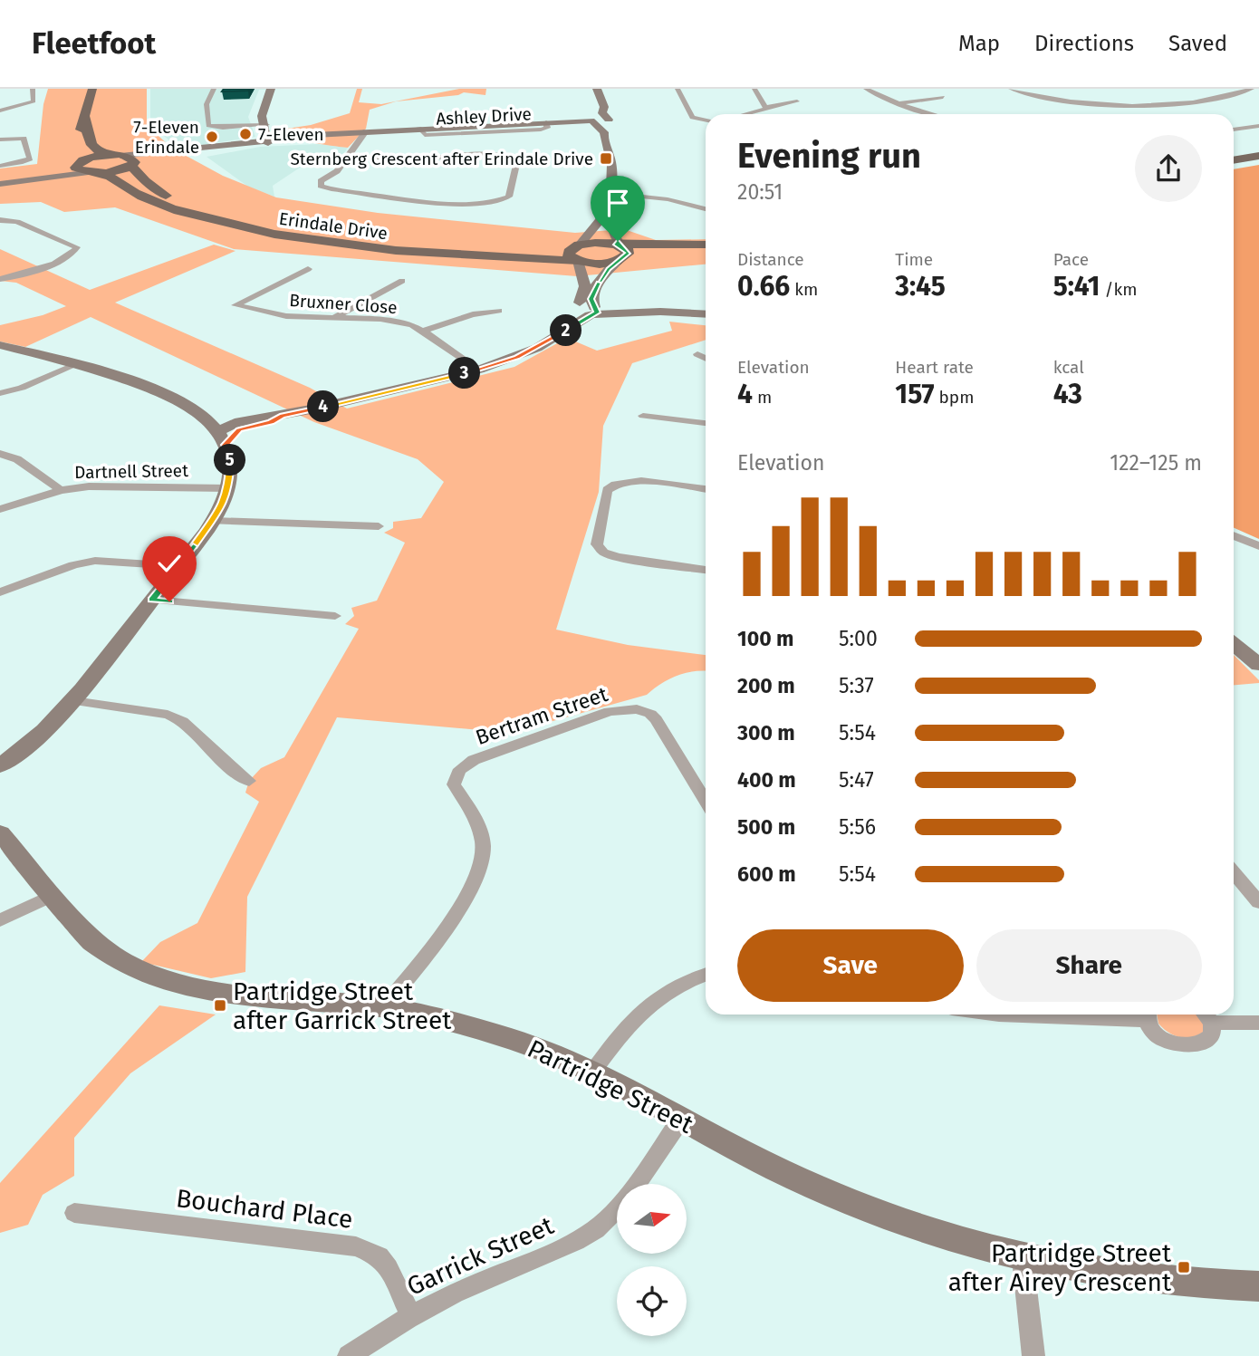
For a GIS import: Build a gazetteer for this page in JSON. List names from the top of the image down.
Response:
{
  "streets": {
    "main road": ["Erindale Drive"],
    "street": [
      "Ashley Drive",
      "Bruxner Close",
      "Dartnell Street",
      "Bertram Street",
      "Partridge Street",
      "Bouchard Place",
      "Garrick Street"
    ]
  },
  "crossings": [
    ["Ashley Drive", "Erindale Drive"],
    ["Bertram Street", "Partridge Street"],
    ["Partridge Street", "Garrick Street"],
    ["Bouchard Place", "Garrick Street"]
  ],
  "places": {
    "other": ["7-Eleven", "7-Eleven Erindale"],
    "transit": ["Sternberg Crescent after Erindale Drive", "Partridge Street after Garrick Street", "Partridge Street after Airey Crescent"]
  },
  "north": "right",
  "page": {
    "header": "Fleetfoot",
    "nav": ["Map", "Directions", "Saved"],
    "heading": ["Evening run", "20:51"],
    "stats": [
      ["Distance", "0.66 km"],
      ["Time", "3:45"],
      ["Pace", "5:41 /km"],
      ["Elevation", "4 m"],
      ["Heart rate", "157 bpm"],
      ["kcal", "43"]
    ],
    "pins": [
      "2",
      "3",
      "4",
      "5"
    ],
    "chart": ["Elevation", "122–125 m"],
    "list": [
      {
        "name": "100 m",
        "note": "5:00"
      },
      {
        "name": "200 m",
        "note": "5:37"
      },
      {
        "name": "300 m",
        "note": "5:54"
      },
      {
        "name": "400 m",
        "note": "5:47"
      },
      {
        "name": "500 m",
        "note": "5:56"
      },
      {
        "name": "600 m",
        "note": "5:54"
      }
    ],
    "buttons": ["Save", "Share"]
  }
}
